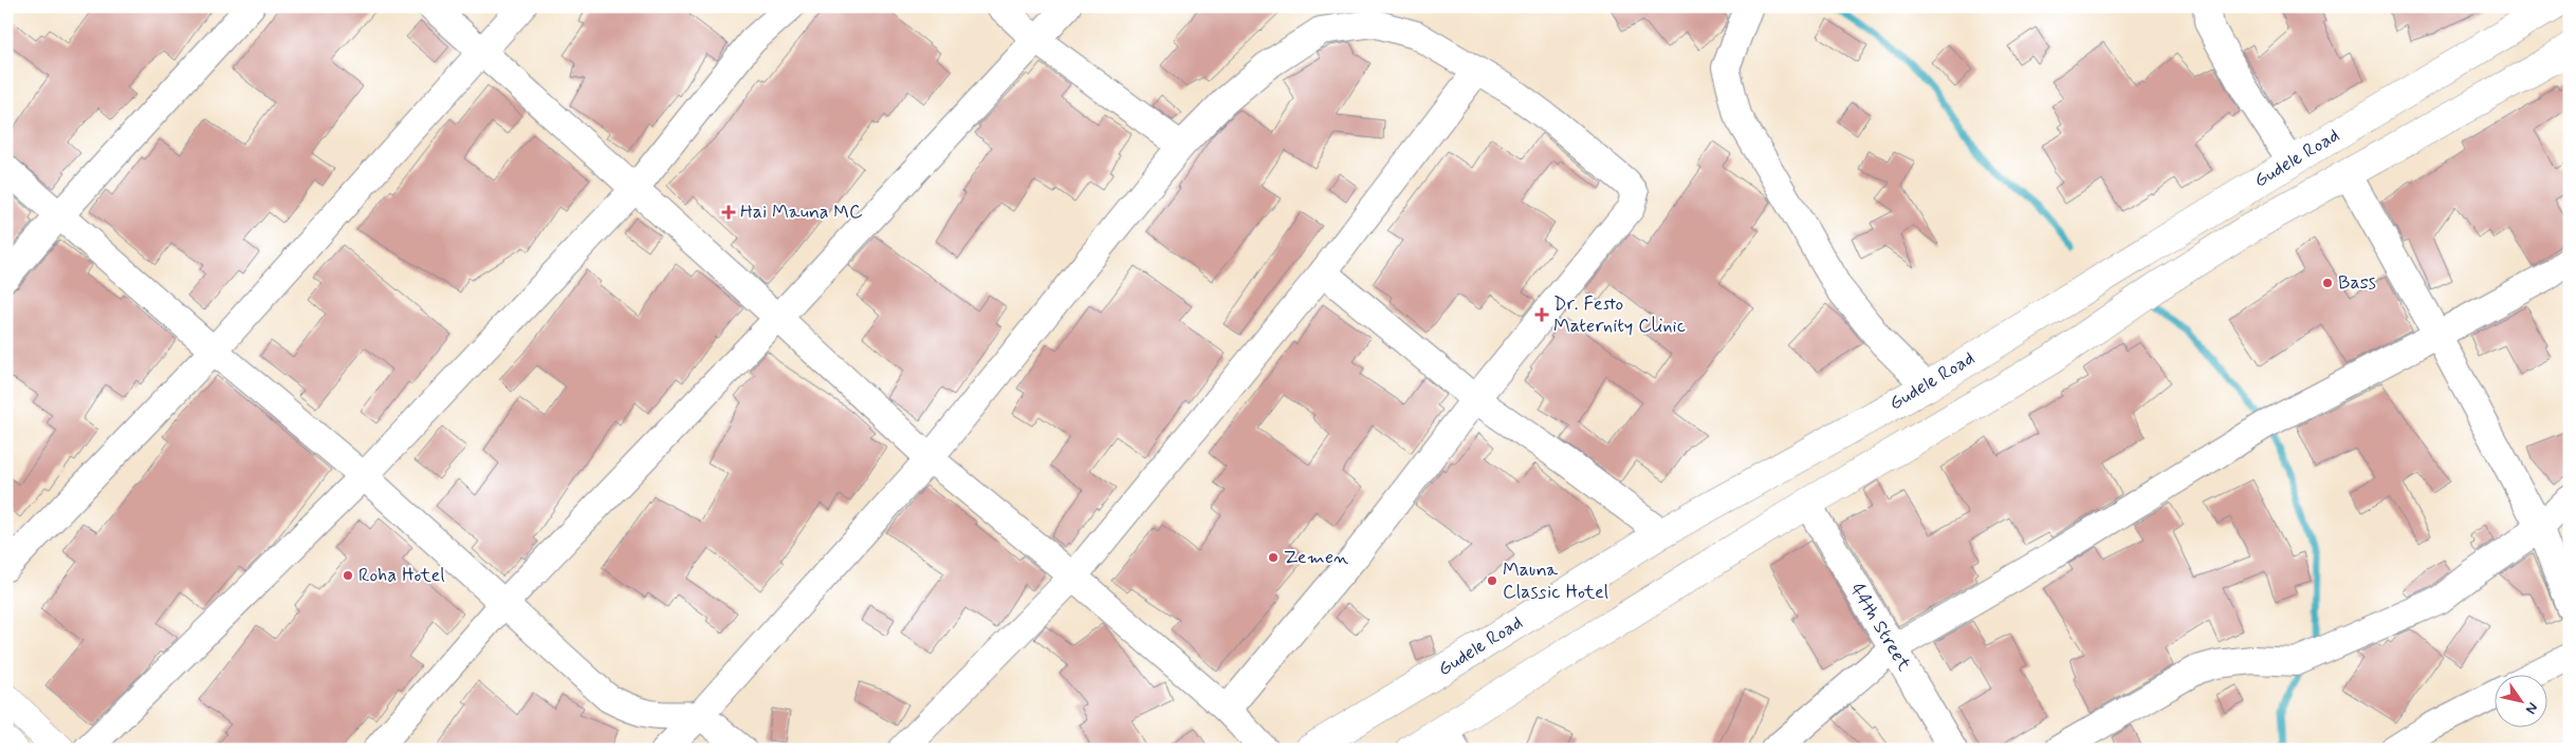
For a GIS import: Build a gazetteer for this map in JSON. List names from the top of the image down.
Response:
{
  "streets": {
    "main road": ["Gudele Road"],
    "street": ["44th Street"]
  },
  "crossings": [
    ["Gudele Road", "44th Street"]
  ],
  "places": {
    "health": ["Hai Mauna MC", "Dr. Festo Maternity Clinic"],
    "other": [
      "Bass",
      "Zemen",
      "Roha Hotel",
      "Mauna Classic Hotel"
    ]
  },
  "north": "bottom right"
}
